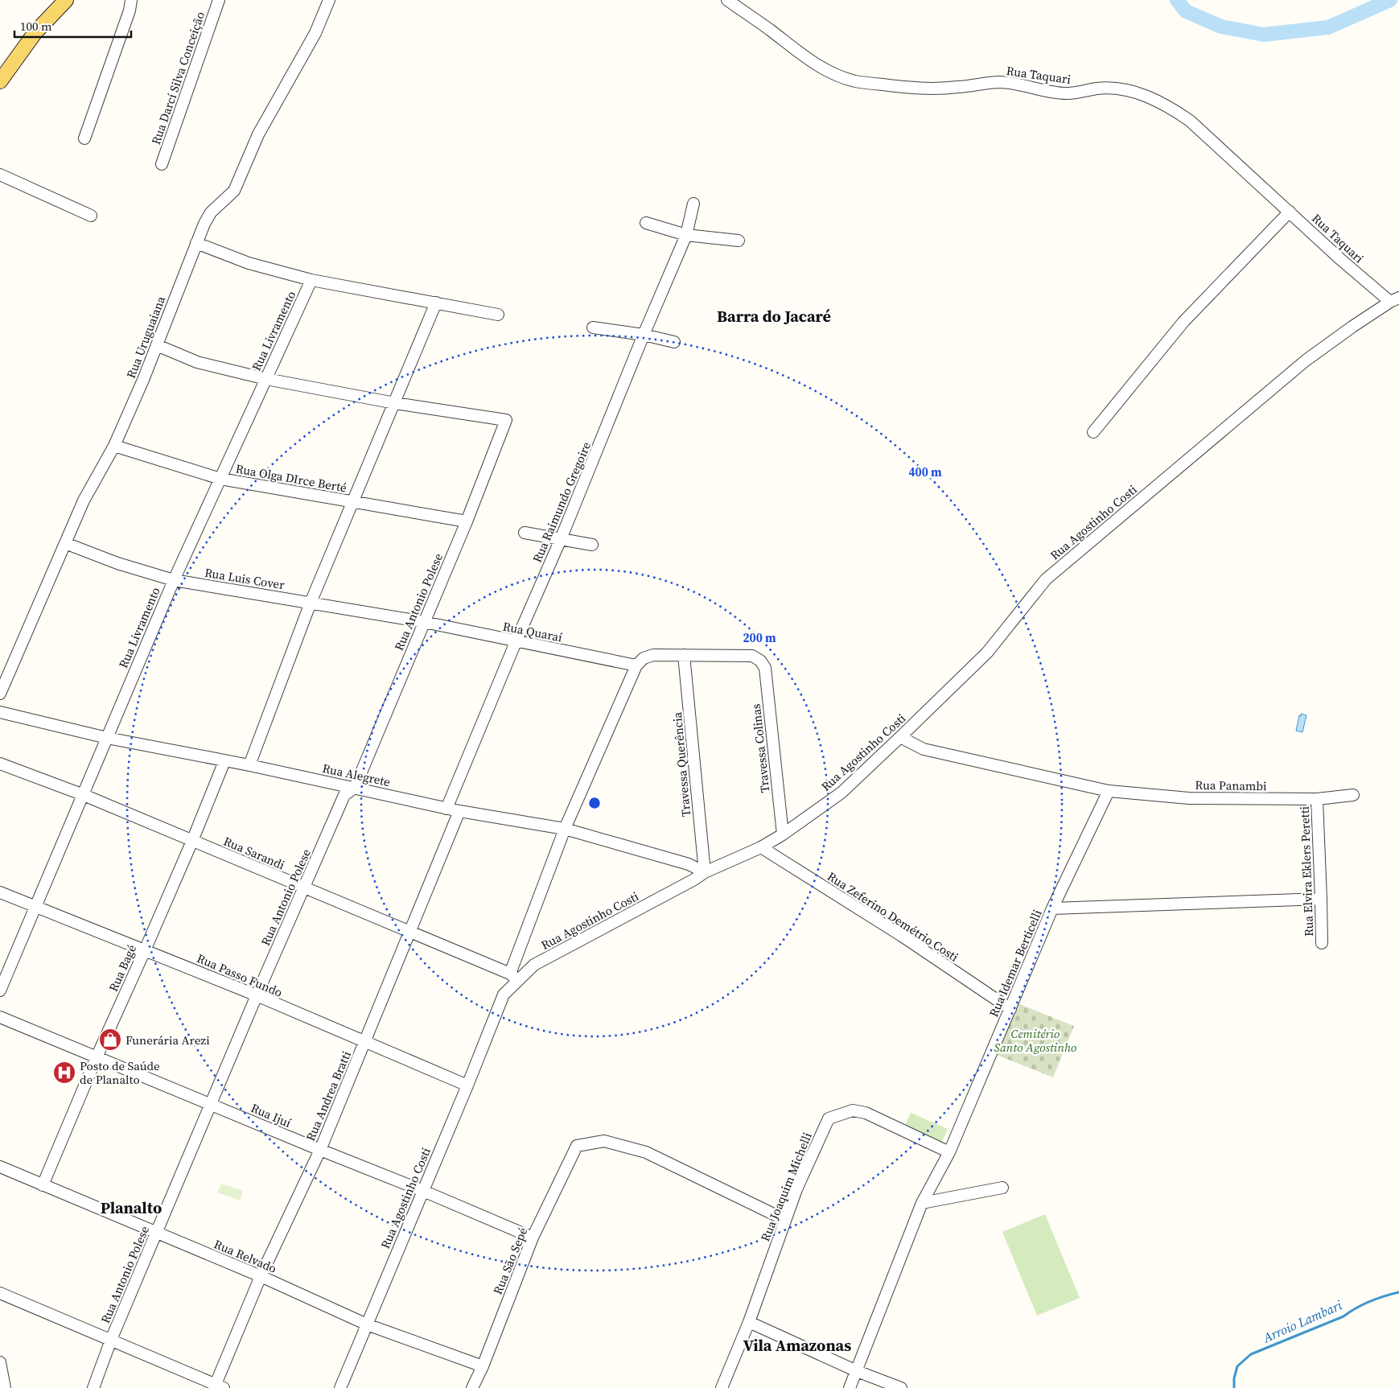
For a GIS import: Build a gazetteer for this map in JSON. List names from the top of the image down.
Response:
{
  "streets": {
    "street": [
      "Rua Taquari",
      "Rua Darcí Silva Conceição",
      "Rua Livramento",
      "Rua Uruguaiana",
      "Rua Olga DIrce Berté",
      "Rua Raimundo Gregoire",
      "Rua Agostinho Costi",
      "Rua Luis Cover",
      "Rua Antonio Polese",
      "Rua Quaraí",
      "Travessa Colinas",
      "Travessa Querência",
      "Rua Alegrete",
      "Rua Panambi",
      "Rua Sarandi",
      "Rua Elvira Eklers Peretti",
      "Rua Zeferino Demétrio Costi",
      "Rua Idemar Berticelli",
      "Rua Bagé",
      "Rua Passo Fundo",
      "Rua Andrea Bratti",
      "Rua Ijuí",
      "Rua Joaquim Michelli",
      "Rua Relvado",
      "Rua São Sepé"
    ]
  },
  "crossings": [
    ["Rua Taquari", "Rua Agostinho Costi"],
    ["Rua Livramento", "Rua Olga DIrce Berté"],
    ["Rua Livramento", "Rua Luis Cover"],
    ["Rua Livramento", "Rua Alegrete"],
    ["Rua Livramento", "Rua Sarandi"],
    ["Rua Livramento", "Rua Passo Fundo"],
    ["Rua Uruguaiana", "Rua Olga DIrce Berté"],
    ["Rua Uruguaiana", "Rua Luis Cover"],
    ["Rua Olga DIrce Berté", "Rua Antonio Polese"],
    ["Rua Raimundo Gregoire", "Rua Quaraí"],
    ["Rua Raimundo Gregoire", "Rua Alegrete"],
    ["Rua Agostinho Costi", "Travessa Colinas"],
    ["Rua Agostinho Costi", "Travessa Querência"],
    ["Rua Agostinho Costi", "Rua Alegrete"],
    ["Rua Agostinho Costi", "Rua Panambi"],
    ["Rua Agostinho Costi", "Rua Sarandi"],
    ["Rua Agostinho Costi", "Rua Zeferino Demétrio Costi"],
    ["Rua Agostinho Costi", "Rua Passo Fundo"],
    ["Rua Agostinho Costi", "Rua Ijuí"],
    ["Rua Agostinho Costi", "Rua Relvado"],
    ["Rua Luis Cover", "Rua Antonio Polese"],
    ["Rua Luis Cover", "Rua Quaraí"],
    ["Rua Antonio Polese", "Rua Quaraí"],
    ["Rua Antonio Polese", "Rua Alegrete"],
    ["Rua Antonio Polese", "Rua Sarandi"],
    ["Rua Antonio Polese", "Rua Passo Fundo"],
    ["Rua Antonio Polese", "Rua Ijuí"],
    ["Rua Antonio Polese", "Rua Relvado"],
    ["Travessa Colinas", "Travessa Querência"],
    ["Travessa Querência", "Rua Alegrete"],
    ["Rua Alegrete", "Rua Bagé"],
    ["Rua Alegrete", "Rua Andrea Bratti"],
    ["Rua Panambi", "Rua Elvira Eklers Peretti"],
    ["Rua Panambi", "Rua Idemar Berticelli"],
    ["Rua Sarandi", "Rua Bagé"],
    ["Rua Sarandi", "Rua Andrea Bratti"],
    ["Rua Zeferino Demétrio Costi", "Rua Idemar Berticelli"],
    ["Rua Idemar Berticelli", "Rua Joaquim Michelli"],
    ["Rua Bagé", "Rua Passo Fundo"],
    ["Rua Bagé", "Rua Ijuí"],
    ["Rua Bagé", "Rua Relvado"],
    ["Rua Passo Fundo", "Rua Andrea Bratti"],
    ["Rua Andrea Bratti", "Rua Ijuí"],
    ["Rua Andrea Bratti", "Rua Relvado"],
    ["Rua Ijuí", "Rua São Sepé"],
    ["Rua Joaquim Michelli", "Rua São Sepé"],
    ["Rua Relvado", "Rua São Sepé"]
  ],
  "districts": ["Barra do Jacaré", "Planalto", "Vila Amazonas"],
  "water": ["Arroio Lambari"],
  "parks": ["Cemitério Santo Agostinho"],
  "places": {
    "shop": ["Funerária Arezi"],
    "hospital": ["Posto de Saúde de Planalto"]
  },
  "scale_bar": "100 m",
  "rings": ["400 m", "200 m"]
}
